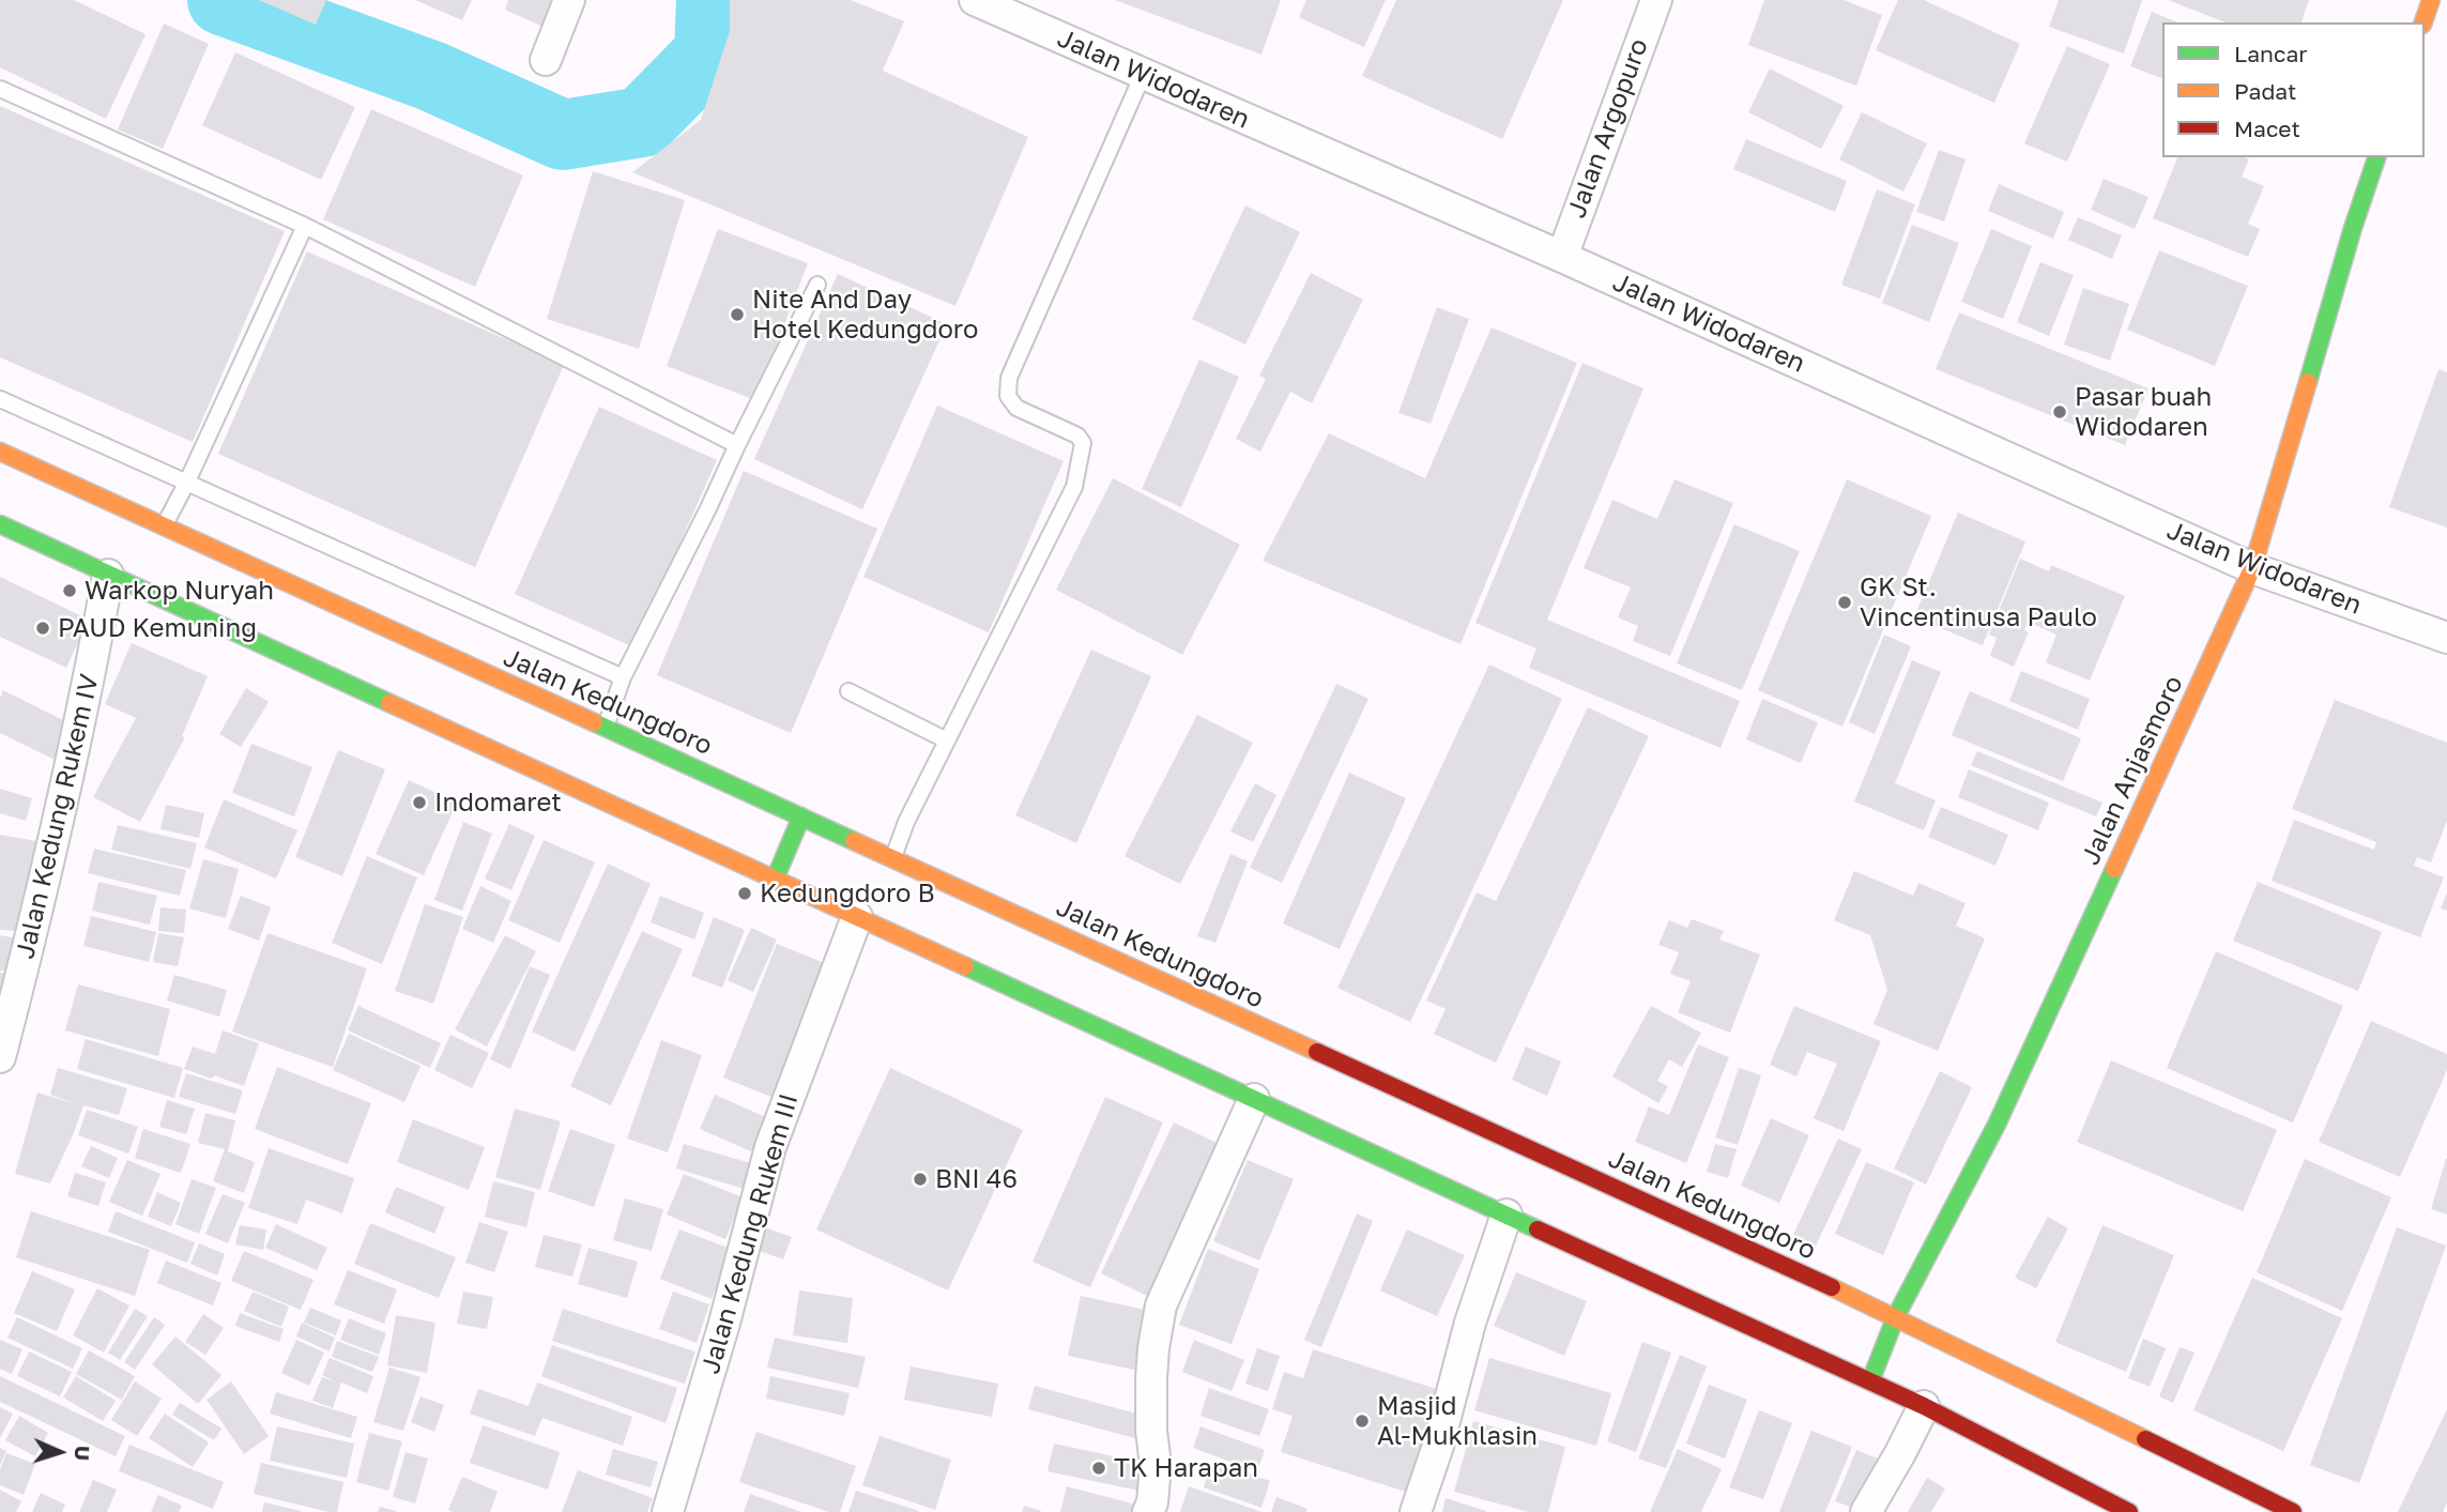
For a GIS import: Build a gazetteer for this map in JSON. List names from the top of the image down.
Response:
{
  "streets": {
    "main road": ["Jalan Kedungdoro", "Jalan Anjasmoro"],
    "street": [
      "Jalan Widodaren",
      "Jalan Argopuro",
      "Jalan Kedung Rukem IV",
      "Jalan Kedung Rukem III"
    ]
  },
  "crossings": [
    ["Jalan Widodaren", "Jalan Argopuro"],
    ["Jalan Widodaren", "Jalan Anjasmoro"],
    ["Jalan Kedungdoro", "Jalan Anjasmoro"]
  ],
  "places": [
    "Nite And Day Hotel Kedungdoro",
    "Pasar buah Widodaren",
    "Warkop Nuryah",
    "GK St. Vincentinusa Paulo",
    "PAUD Kemuning",
    "Indomaret",
    "Kedungdoro B",
    "BNI 46",
    "Masjid Al-Mukhlasin",
    "TK Harapan"
  ],
  "legend": ["Lancar", "Padat", "Macet"],
  "north": "right"
}
